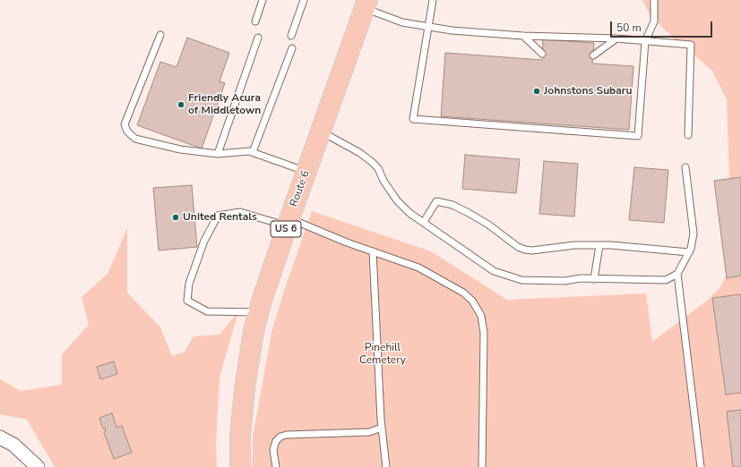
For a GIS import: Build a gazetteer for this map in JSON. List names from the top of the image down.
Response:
{
  "streets": {
    "main road": ["Route 6", "US 6"]
  },
  "parks": ["Pinehill Cemetery"],
  "places": ["Johnstons Subaru", "Friendly Acura of Middletown", "United Rentals"],
  "scale_bar": "50 m"
}
